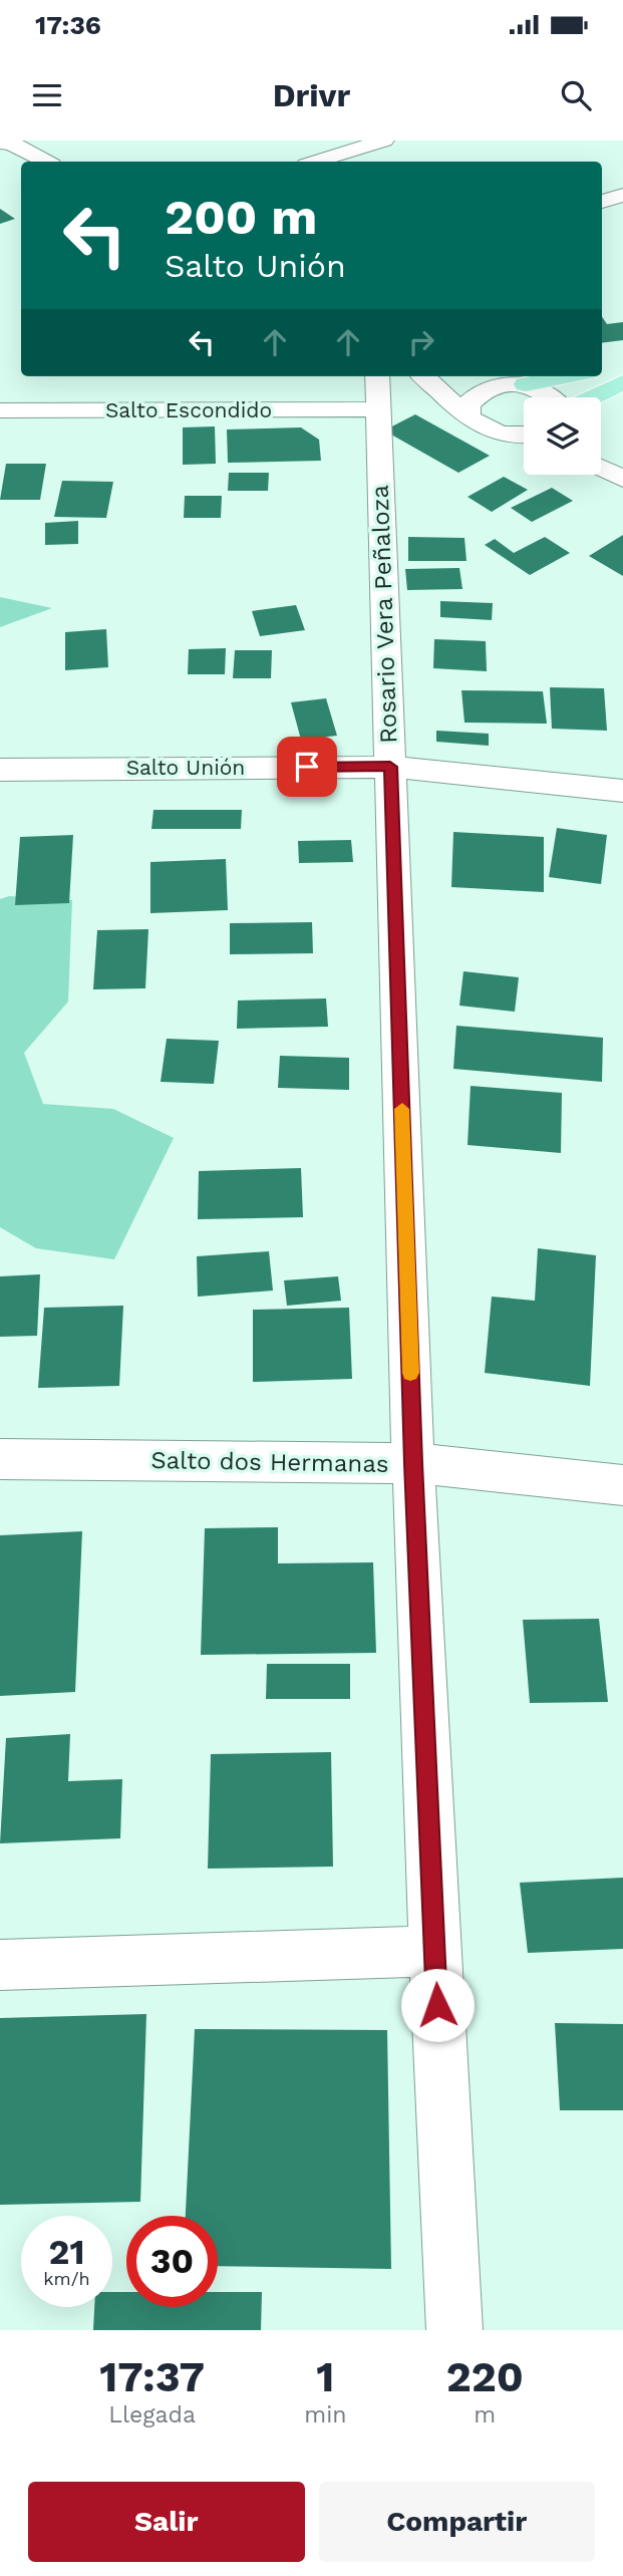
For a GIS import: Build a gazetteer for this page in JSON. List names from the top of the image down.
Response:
{
  "streets": {
    "street": [
      "Salto Escondido",
      "Rosario Vera Peñaloza",
      "Salto Unión",
      "Salto dos Hermanas"
    ]
  },
  "crossings": [
    ["Salto Escondido", "Rosario Vera Peñaloza"],
    ["Rosario Vera Peñaloza", "Salto Unión"],
    ["Rosario Vera Peñaloza", "Salto dos Hermanas"]
  ],
  "page": {
    "status": "17:36",
    "header": "Drivr",
    "turn": ["200 m", "Salto Unión"],
    "speed": "21 km/h",
    "limit": "30",
    "eta": [
      "17:37",
      "Llegada",
      "1",
      "min",
      "220",
      "m"
    ],
    "buttons": ["Salir", "Compartir"]
  }
}
